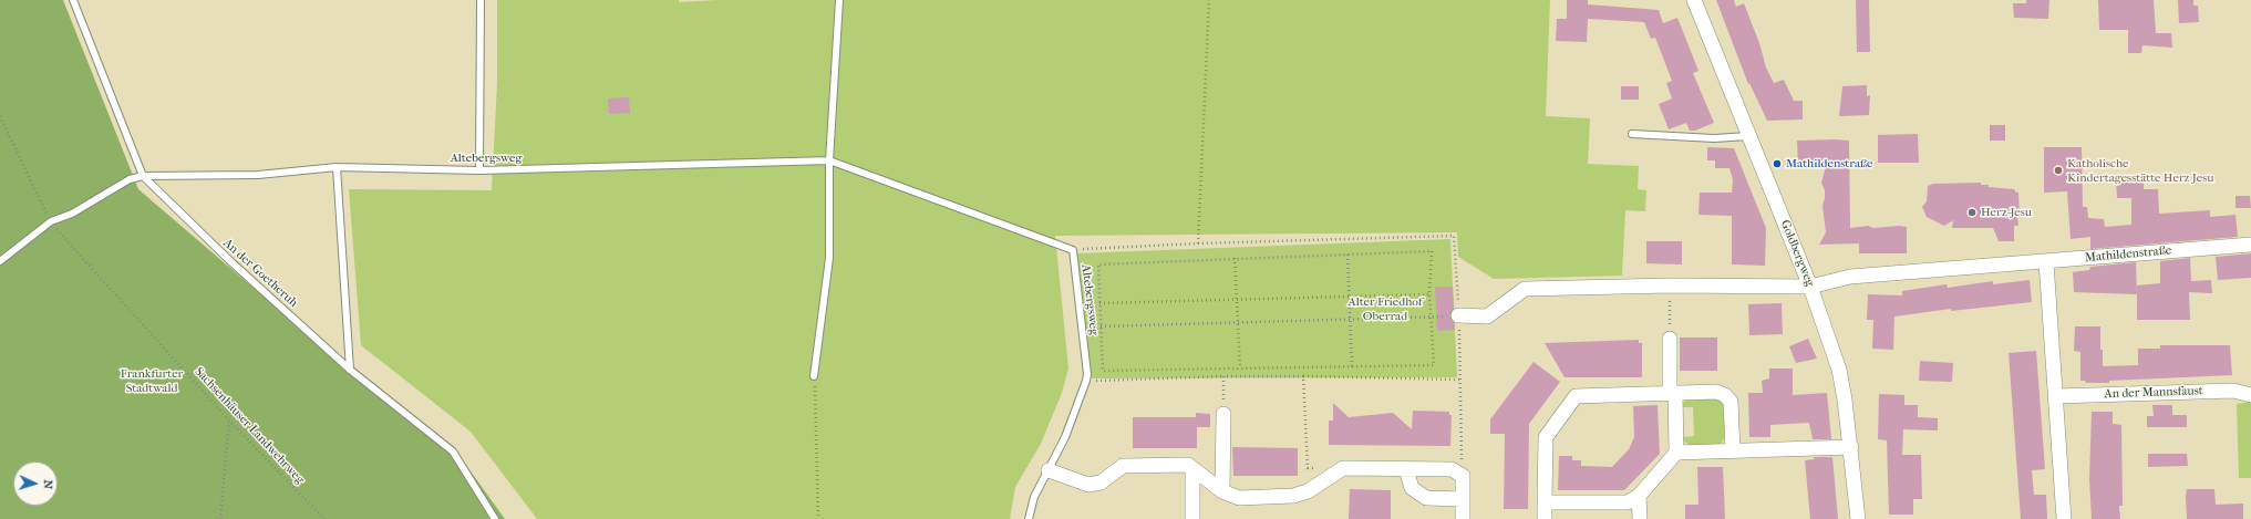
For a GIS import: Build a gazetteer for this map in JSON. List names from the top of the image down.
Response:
{
  "streets": {
    "street": ["Goldbergweg", "Mathildenstraße", "An der Mannsfaust"],
    "lane": ["Altebergsweg", "An der Goetheruh"],
    "path": ["Sachsenhäuser Landwehrweg"]
  },
  "crossings": [
    ["Altebergsweg", "An der Goetheruh"],
    ["Altebergsweg", "Sachsenhäuser Landwehrweg"],
    ["Goldbergweg", "Mathildenstraße"]
  ],
  "parks": ["Alter Friedhof Oberrad", "Frankfurter Stadtwald"],
  "places": ["Mathildenstraße", "Katholische Kindertagesstätte Herz Jesu", "Herz-Jesu"],
  "north": "right"
}
